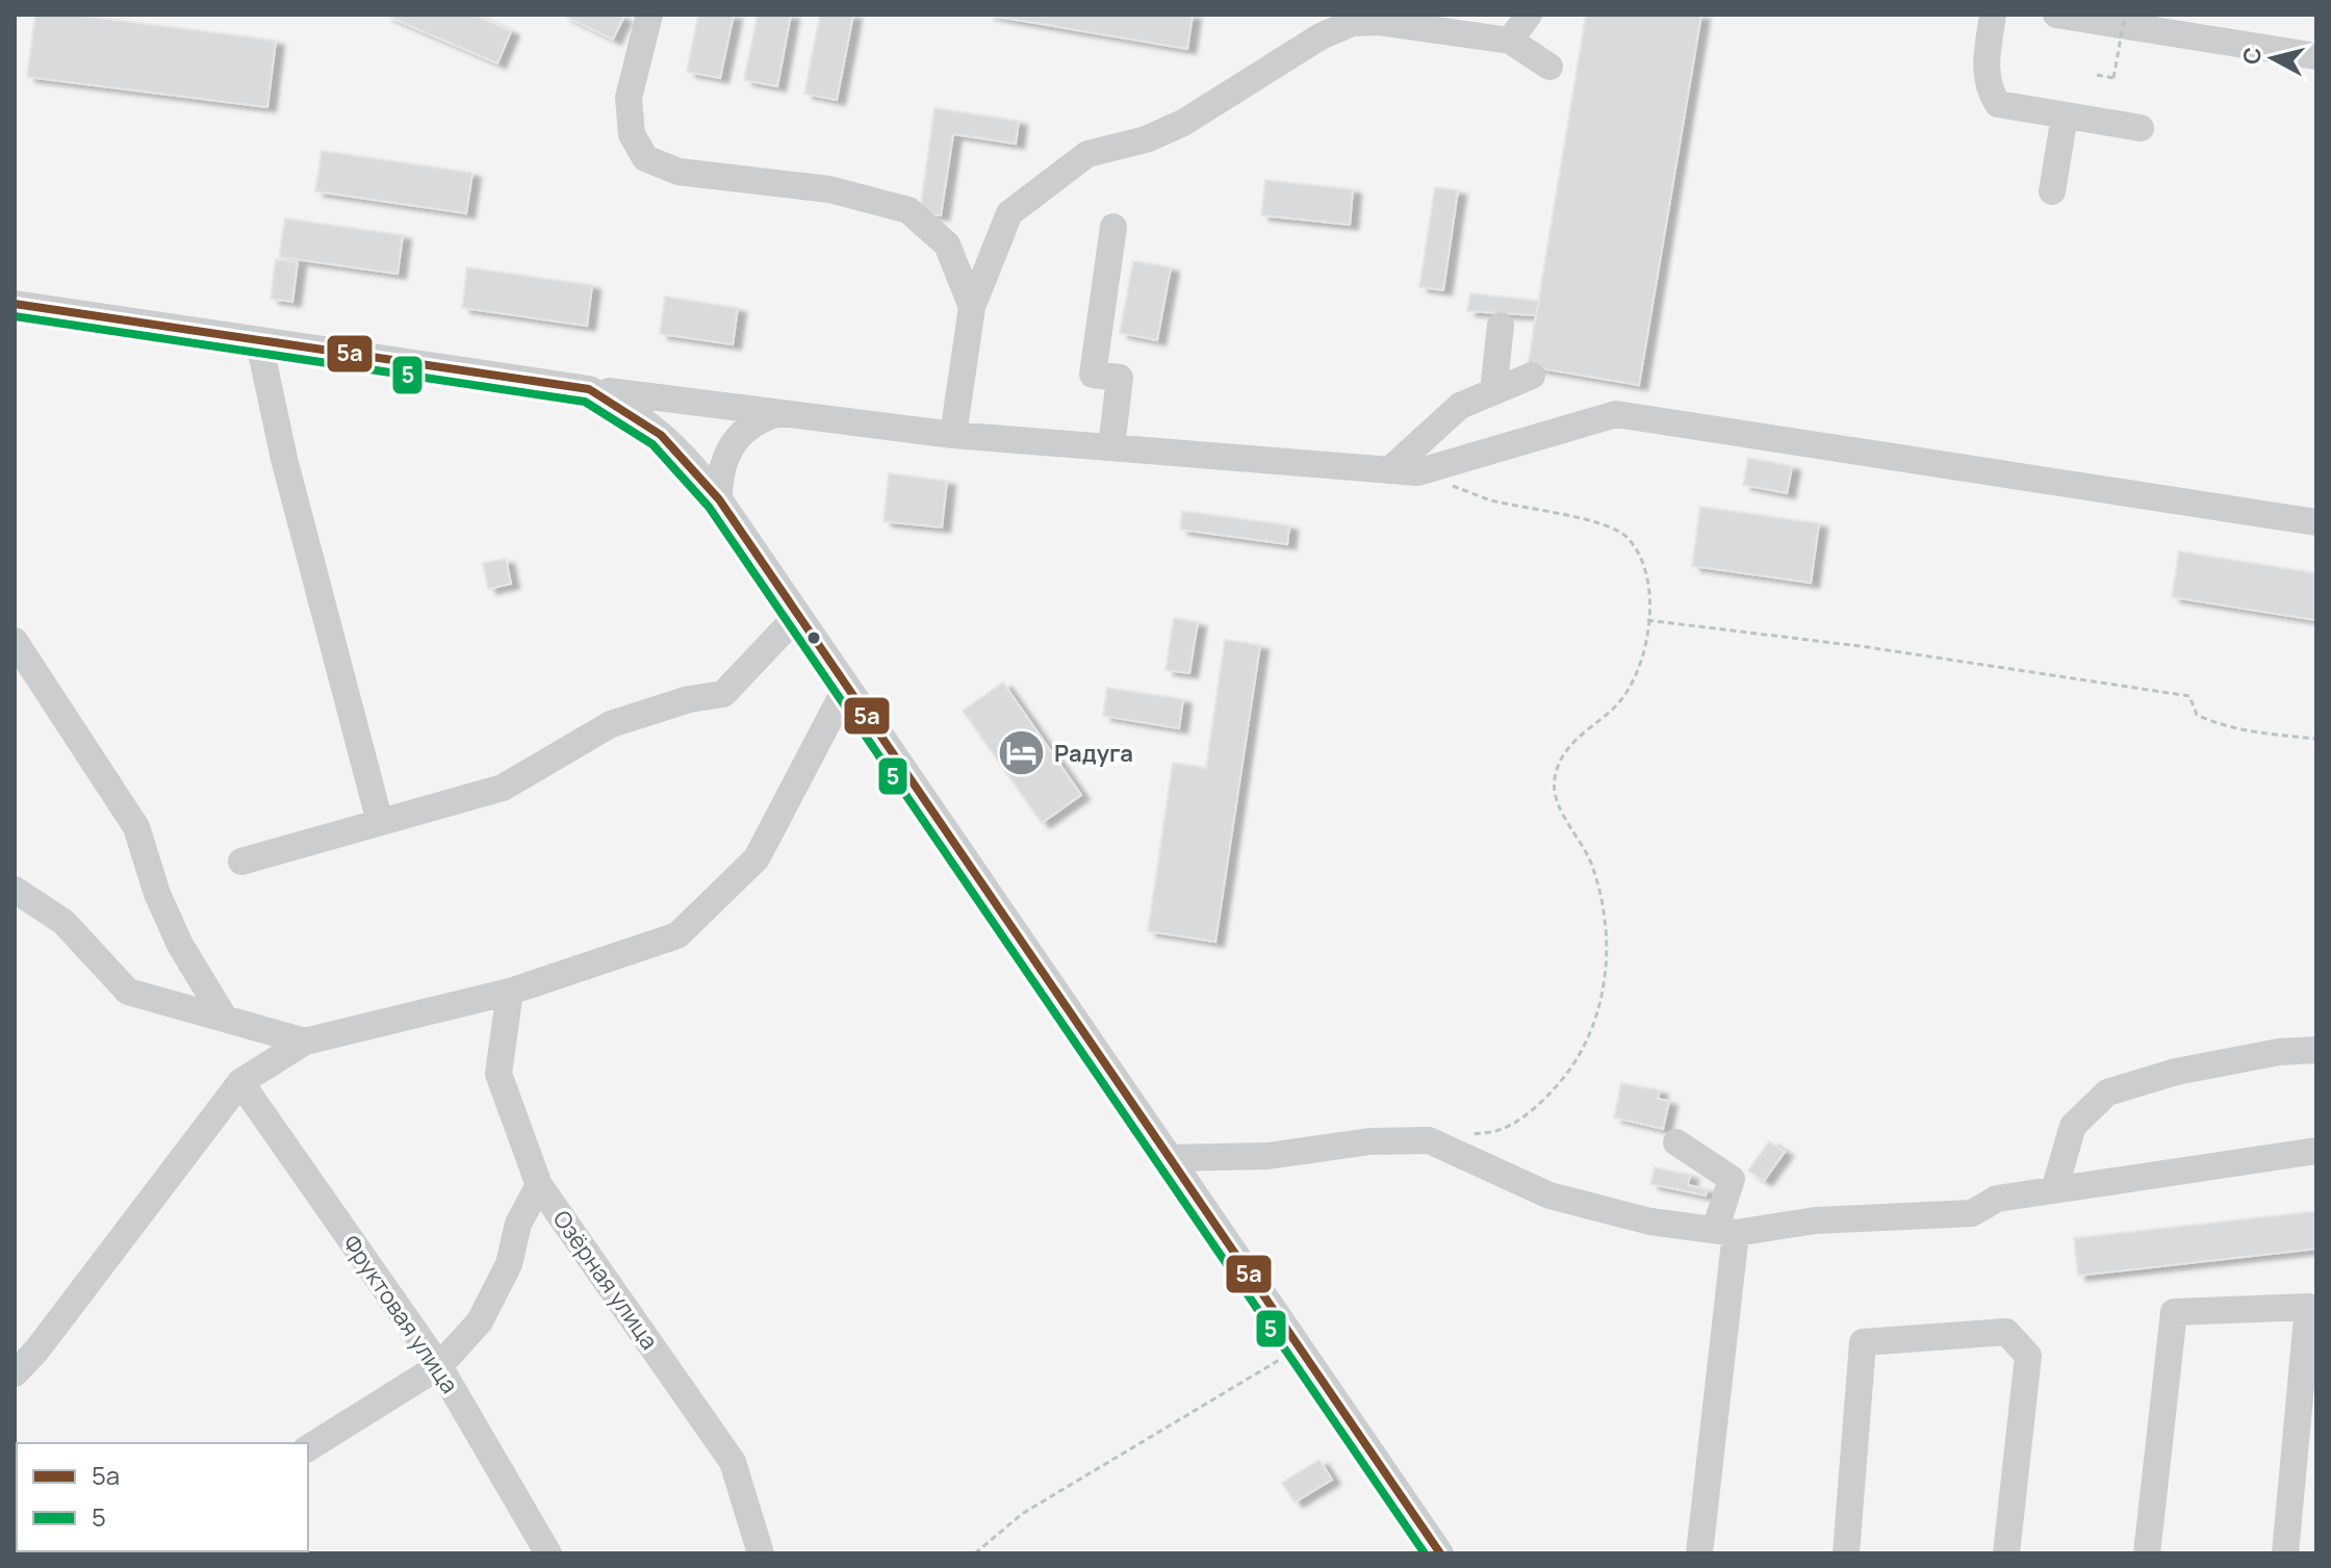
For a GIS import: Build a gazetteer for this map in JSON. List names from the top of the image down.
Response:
{
  "streets": {
    "street": ["Озёрная улица", "Фруктовая улица"]
  },
  "places": {
    "hotel": ["Радуга"]
  },
  "lines": ["transit line 5а", "transit line 5"],
  "legend": ["5а", "5"],
  "north": "left"
}
